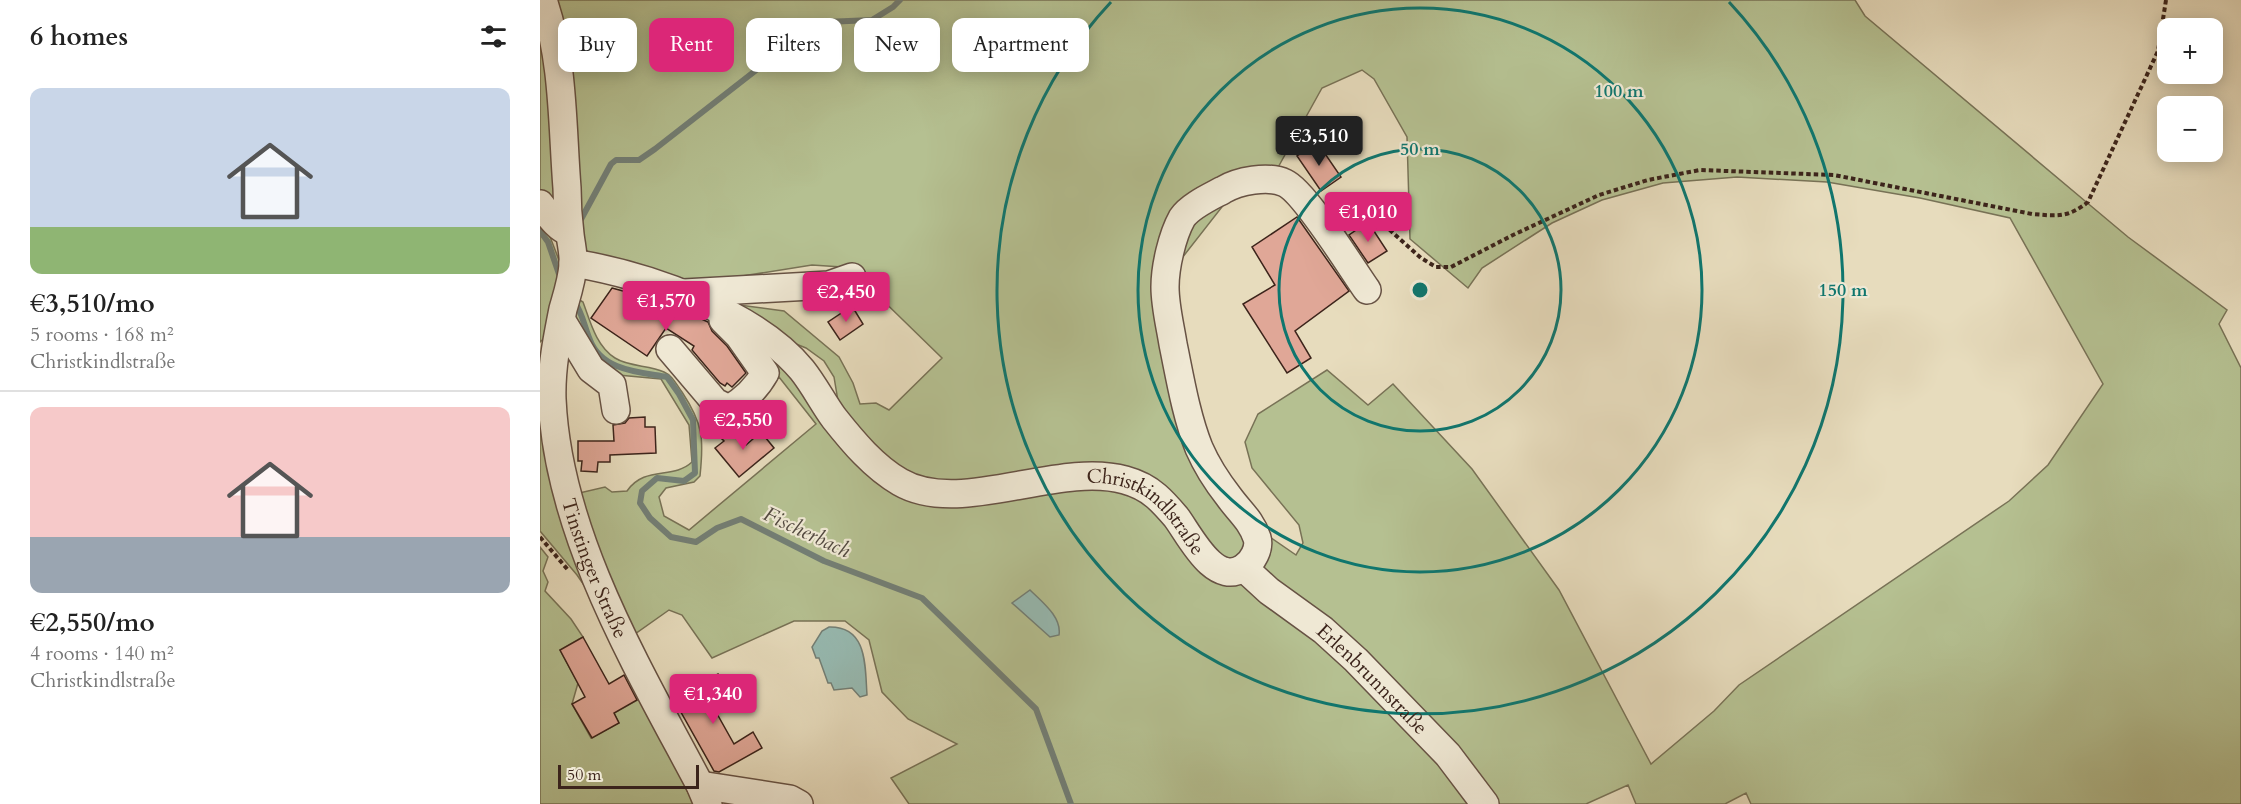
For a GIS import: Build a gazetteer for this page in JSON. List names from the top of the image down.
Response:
{
  "streets": {
    "street": ["Christkindlstraße", "Tinstinger Straße", "Erlenbrunnstraße"]
  },
  "crossings": [
    ["Christkindlstraße", "Tinstinger Straße"],
    ["Christkindlstraße", "Erlenbrunnstraße"]
  ],
  "water": ["Fischerbach"],
  "scale_bar": "50 m",
  "page": {
    "heading": "6 homes",
    "map_buttons": ["+", "−"],
    "chip": [
      "Buy",
      "Rent",
      "Filters",
      "New",
      "Apartment"
    ],
    "list": [
      {
        "name": "€3,510/mo",
        "note": "5 rooms · 168 m² · Christkindlstraße"
      },
      {
        "name": "€2,550/mo",
        "note": "4 rooms · 140 m² · Christkindlstraße"
      }
    ],
    "price": [
      "€3,510",
      "€1,010",
      "€2,450",
      "€1,570",
      "€2,550",
      "€1,340"
    ],
    "scale": "50 m"
  },
  "rings": ["100 m", "50 m", "150 m"]
}
